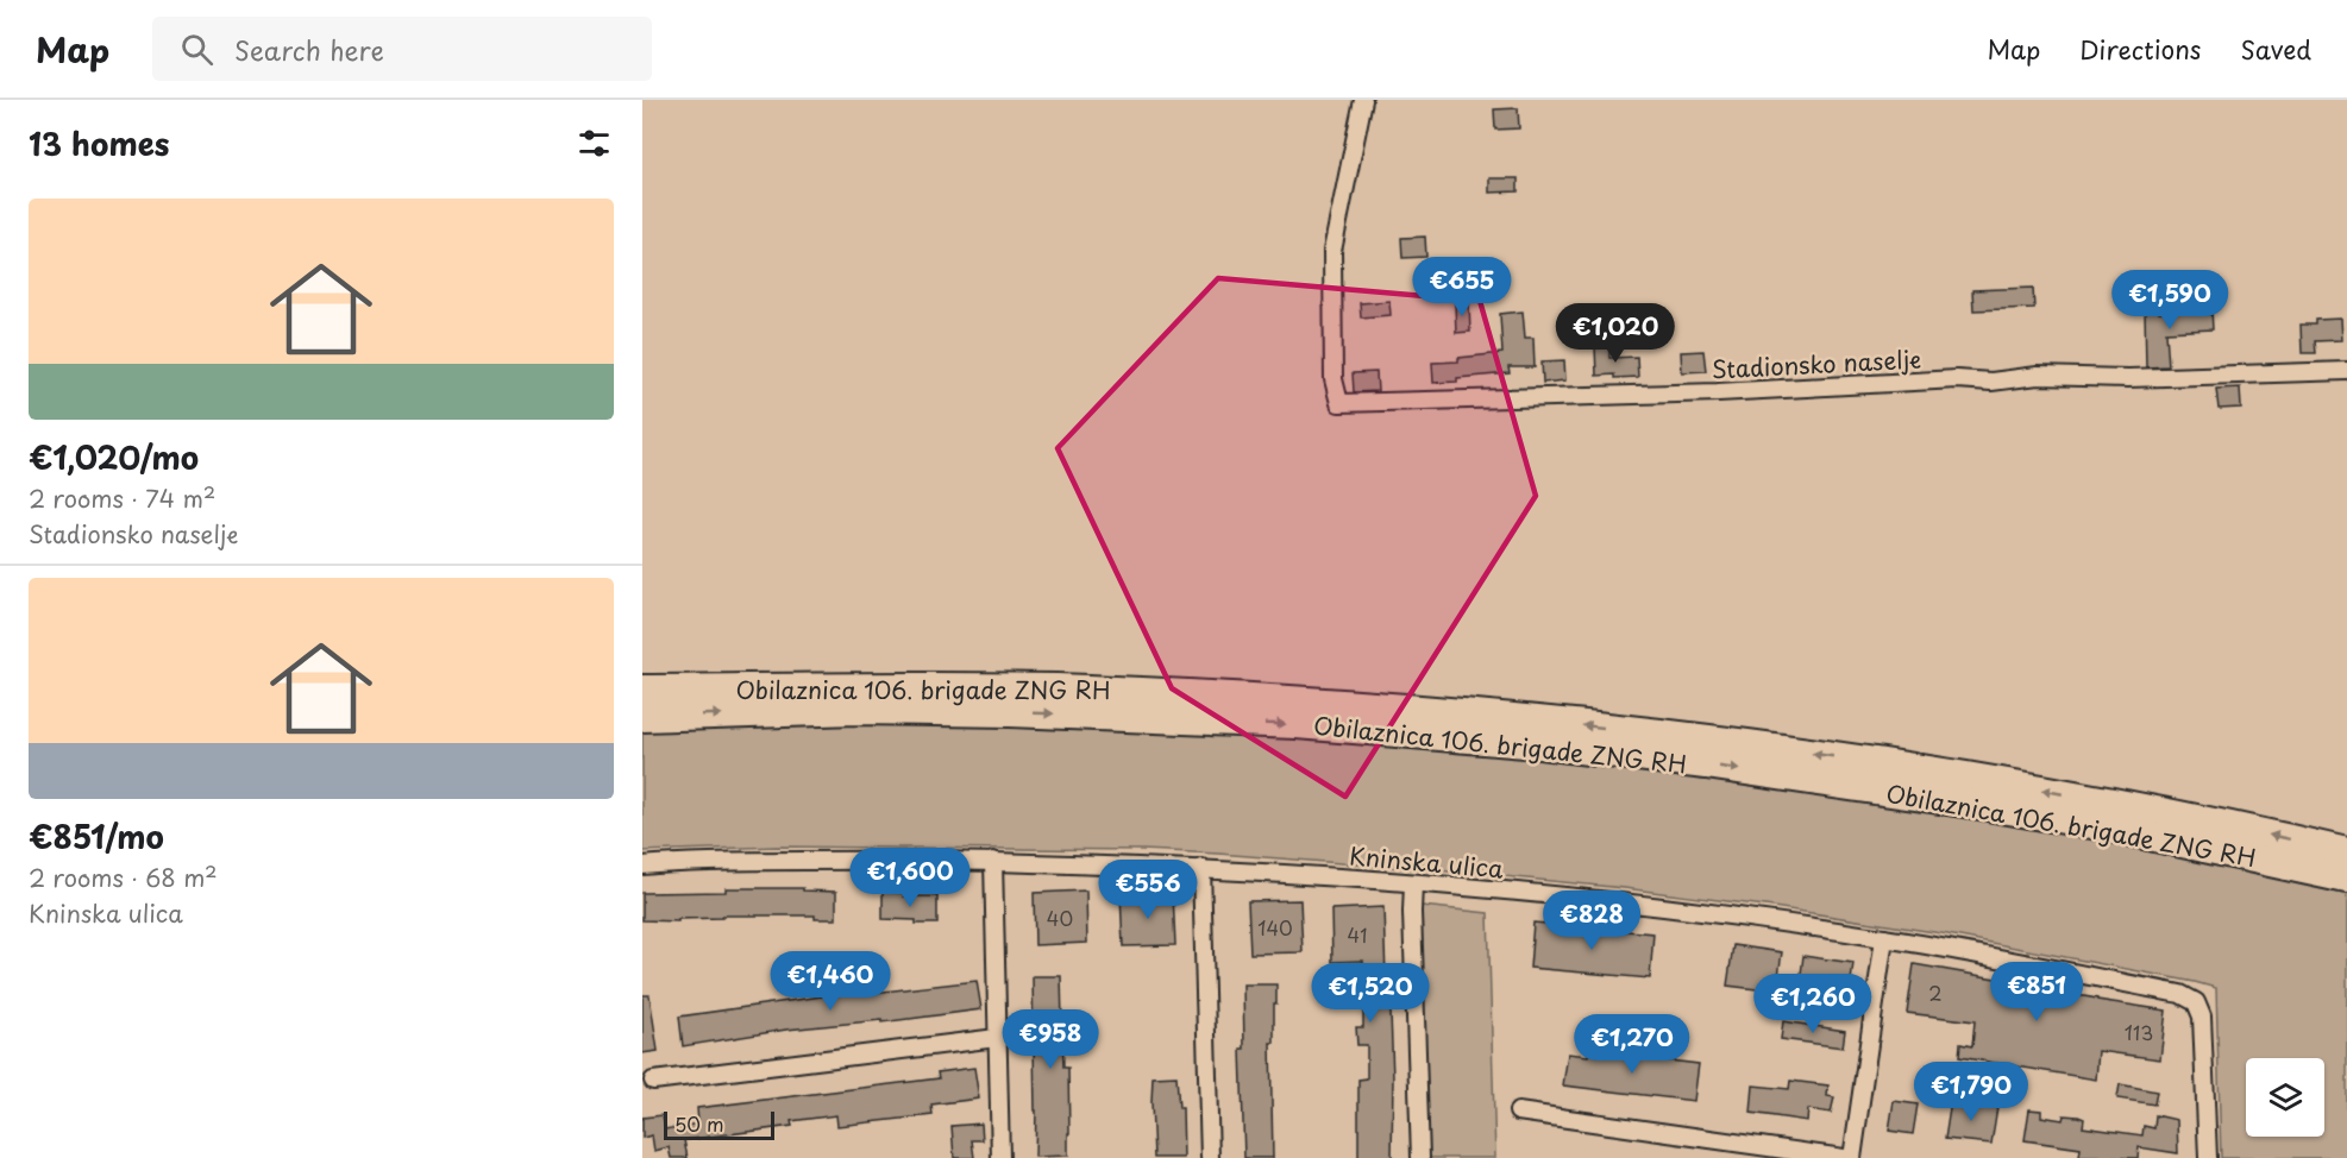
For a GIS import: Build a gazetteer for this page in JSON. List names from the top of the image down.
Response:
{
  "streets": {
    "highway": ["Obilaznica 106. brigade ZNG RH"],
    "street": ["Stadionsko naselje", "Kninska ulica"]
  },
  "house_numbers": [
    "40",
    "140",
    "41",
    "2",
    "113"
  ],
  "scale_bar": "50 m",
  "page": {
    "header": "Map",
    "search": "Search here",
    "nav": ["Map", "Directions", "Saved"],
    "heading": "13 homes",
    "list": [
      {
        "name": "€1,020/mo",
        "note": "2 rooms · 74 m² · Stadionsko naselje"
      },
      {
        "name": "€851/mo",
        "note": "2 rooms · 68 m² · Kninska ulica"
      }
    ],
    "price": [
      "€655",
      "€1,590",
      "€1,020",
      "€1,600",
      "€556",
      "€828",
      "€1,460",
      "€851",
      "€1,520",
      "€1,260",
      "€958",
      "€1,270",
      "€1,790"
    ],
    "scale": "50 m"
  }
}
